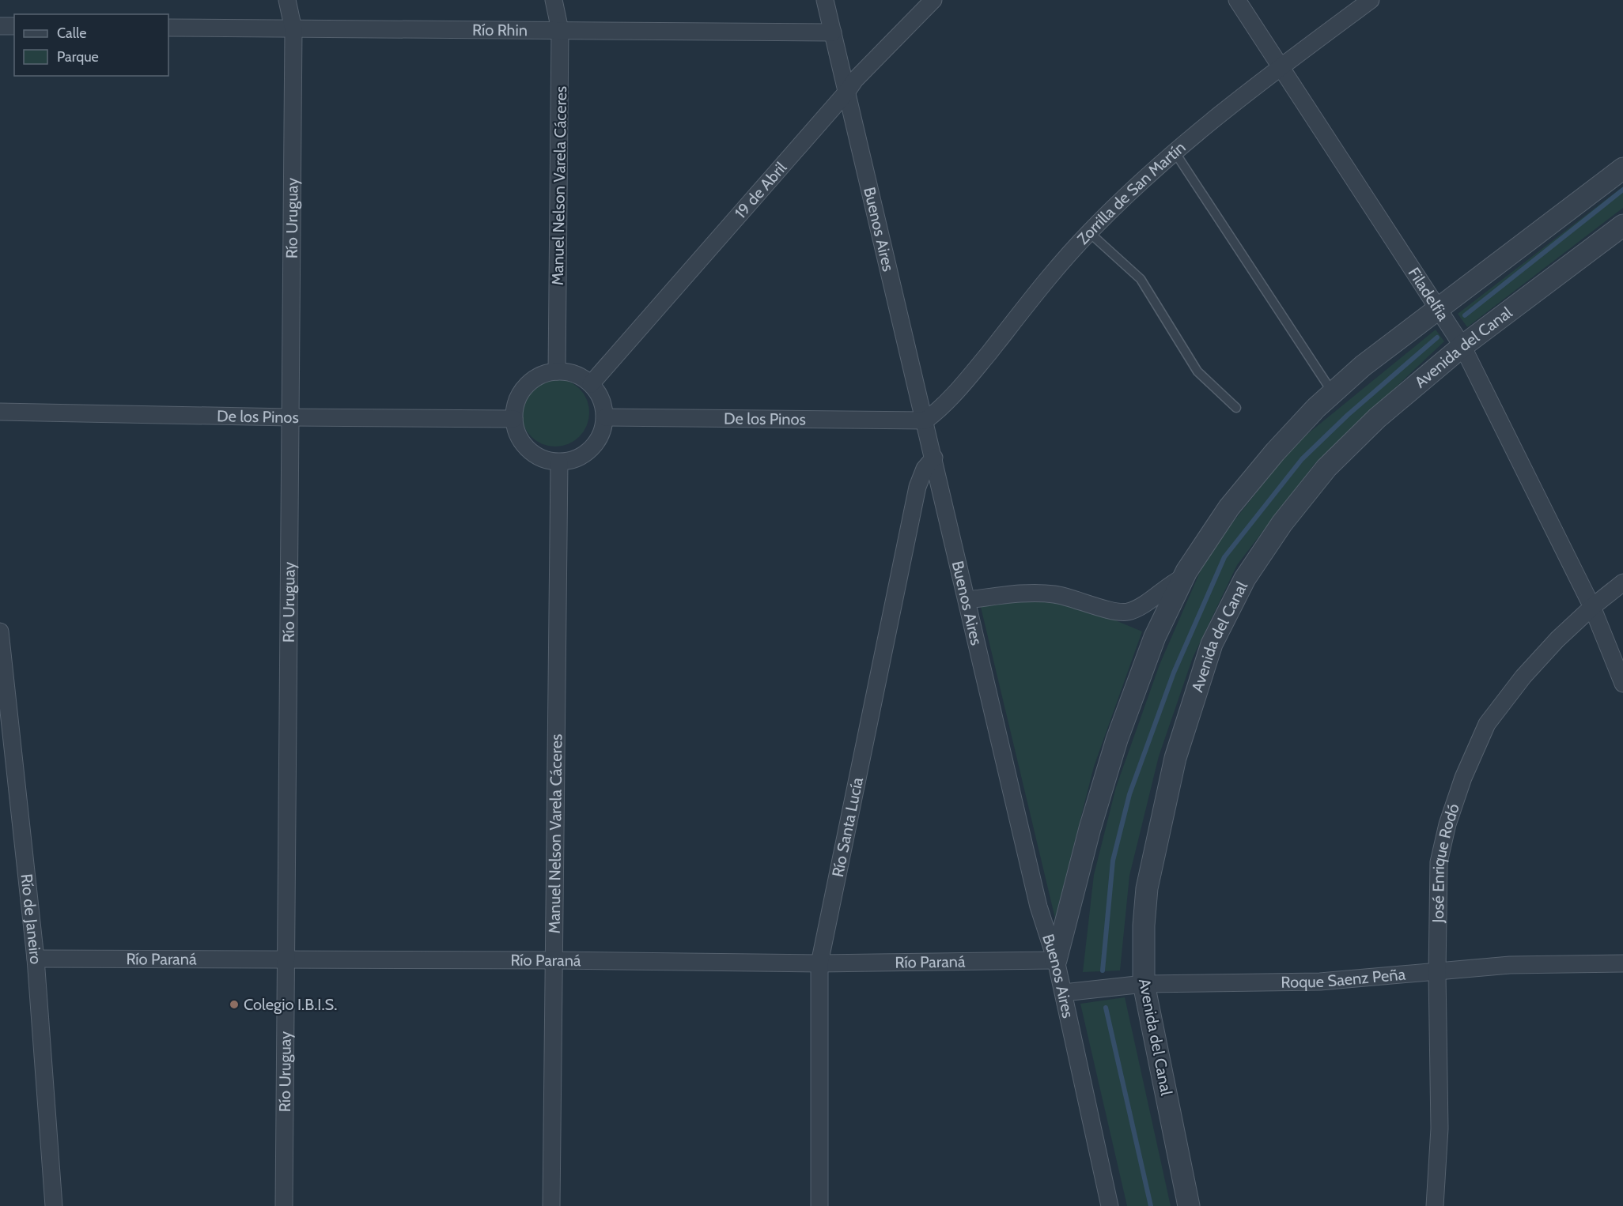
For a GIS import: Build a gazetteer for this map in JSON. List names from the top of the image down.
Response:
{
  "streets": {
    "street": [
      "Río Rhin",
      "Manuel Nelson Varela Cáceres",
      "19 de Abril",
      "Zorrilla de San Martín",
      "Río Uruguay",
      "Buenos Aires",
      "Filadelfia",
      "Avenida del Canal",
      "De los Pinos",
      "Río Santa Lucía",
      "José Enrique Rodó",
      "Río de Janeiro",
      "Río Paraná",
      "Roque Saenz Peña"
    ]
  },
  "crossings": [
    ["Río Rhin", "Manuel Nelson Varela Cáceres"],
    ["Río Rhin", "Río Uruguay"],
    ["Río Rhin", "Buenos Aires"],
    ["Manuel Nelson Varela Cáceres", "19 de Abril"],
    ["Manuel Nelson Varela Cáceres", "De los Pinos"],
    ["Manuel Nelson Varela Cáceres", "Río Paraná"],
    ["19 de Abril", "Buenos Aires"],
    ["19 de Abril", "De los Pinos"],
    ["Zorrilla de San Martín", "Buenos Aires"],
    ["Zorrilla de San Martín", "Filadelfia"],
    ["Zorrilla de San Martín", "De los Pinos"],
    ["Río Uruguay", "De los Pinos"],
    ["Río Uruguay", "Río Paraná"],
    ["Buenos Aires", "De los Pinos"],
    ["Buenos Aires", "Río Santa Lucía"],
    ["Buenos Aires", "Río Paraná"],
    ["Buenos Aires", "Roque Saenz Peña"],
    ["Filadelfia", "Avenida del Canal"],
    ["Filadelfia", "José Enrique Rodó"],
    ["Avenida del Canal", "Roque Saenz Peña"],
    ["Río Santa Lucía", "Río Paraná"],
    ["José Enrique Rodó", "Roque Saenz Peña"],
    ["Río de Janeiro", "Río Paraná"]
  ],
  "places": ["Colegio I.B.I.S."],
  "legend": ["Calle", "Parque"]
}
